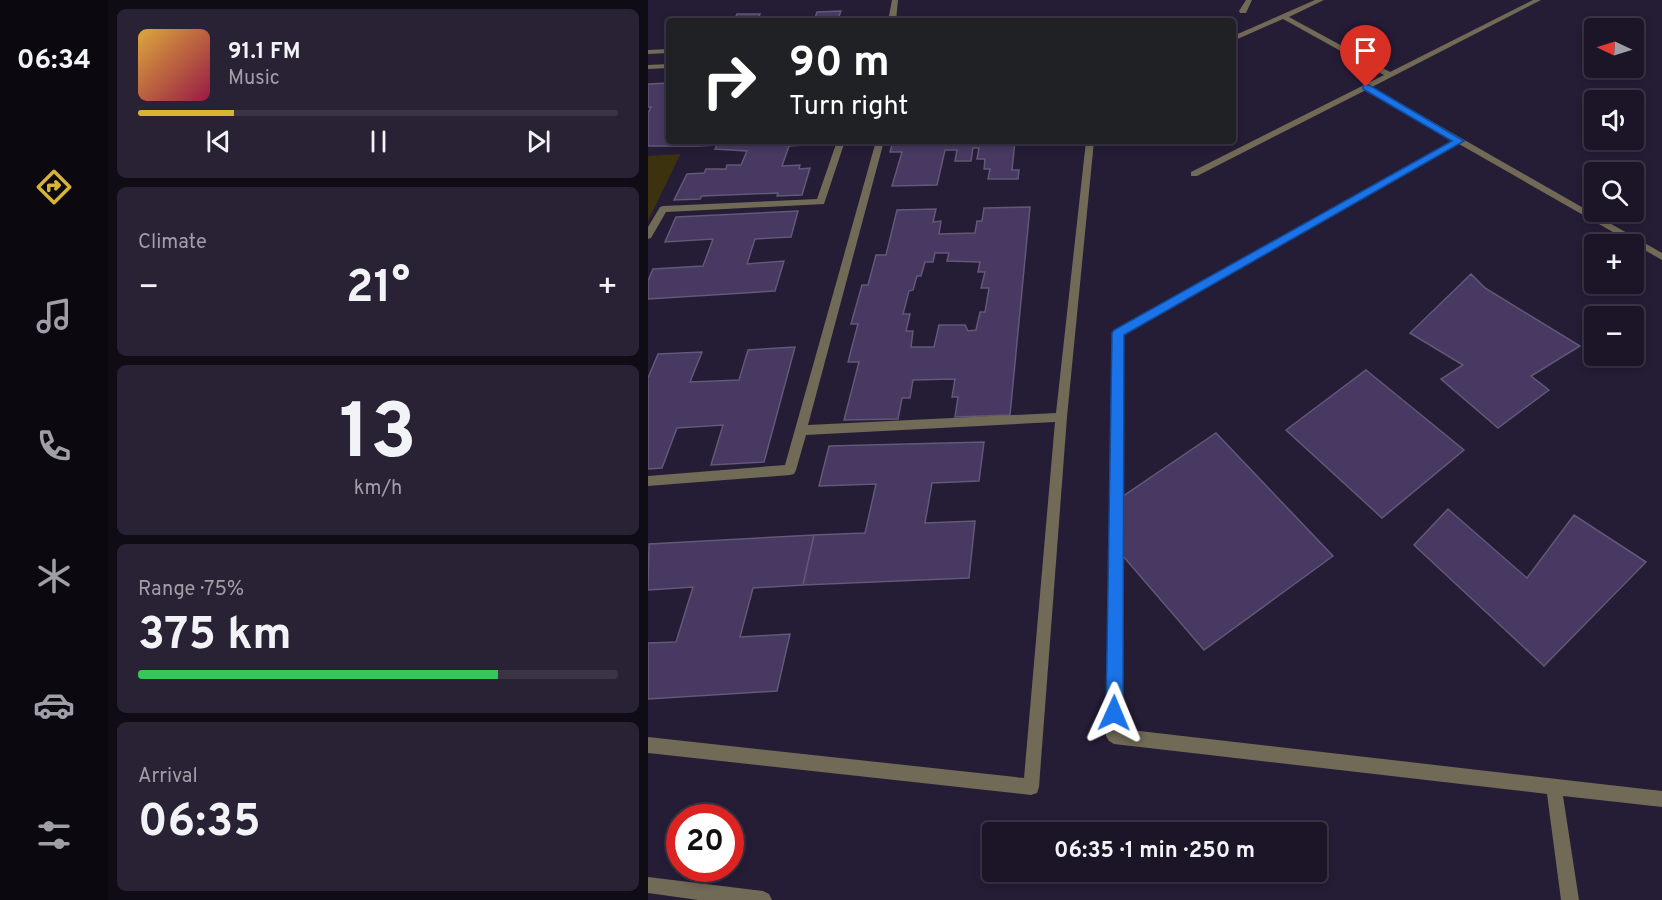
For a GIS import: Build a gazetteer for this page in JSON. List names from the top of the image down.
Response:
{
  "north": "left",
  "page": {
    "tabs": "06:34",
    "map_buttons": ["+", "−"],
    "turn": ["90 m", "Turn right"],
    "song": ["91.1 FM", "Music"],
    "tile": [
      "Climate",
      ["13", "km/h"],
      ["Range · 75%", "375 km"],
      ["Arrival", "06:35"]
    ],
    "heat": ["−", "21°", "+"],
    "limit": "20",
    "trip": "06:35 · 1 min · 250 m"
  }
}
